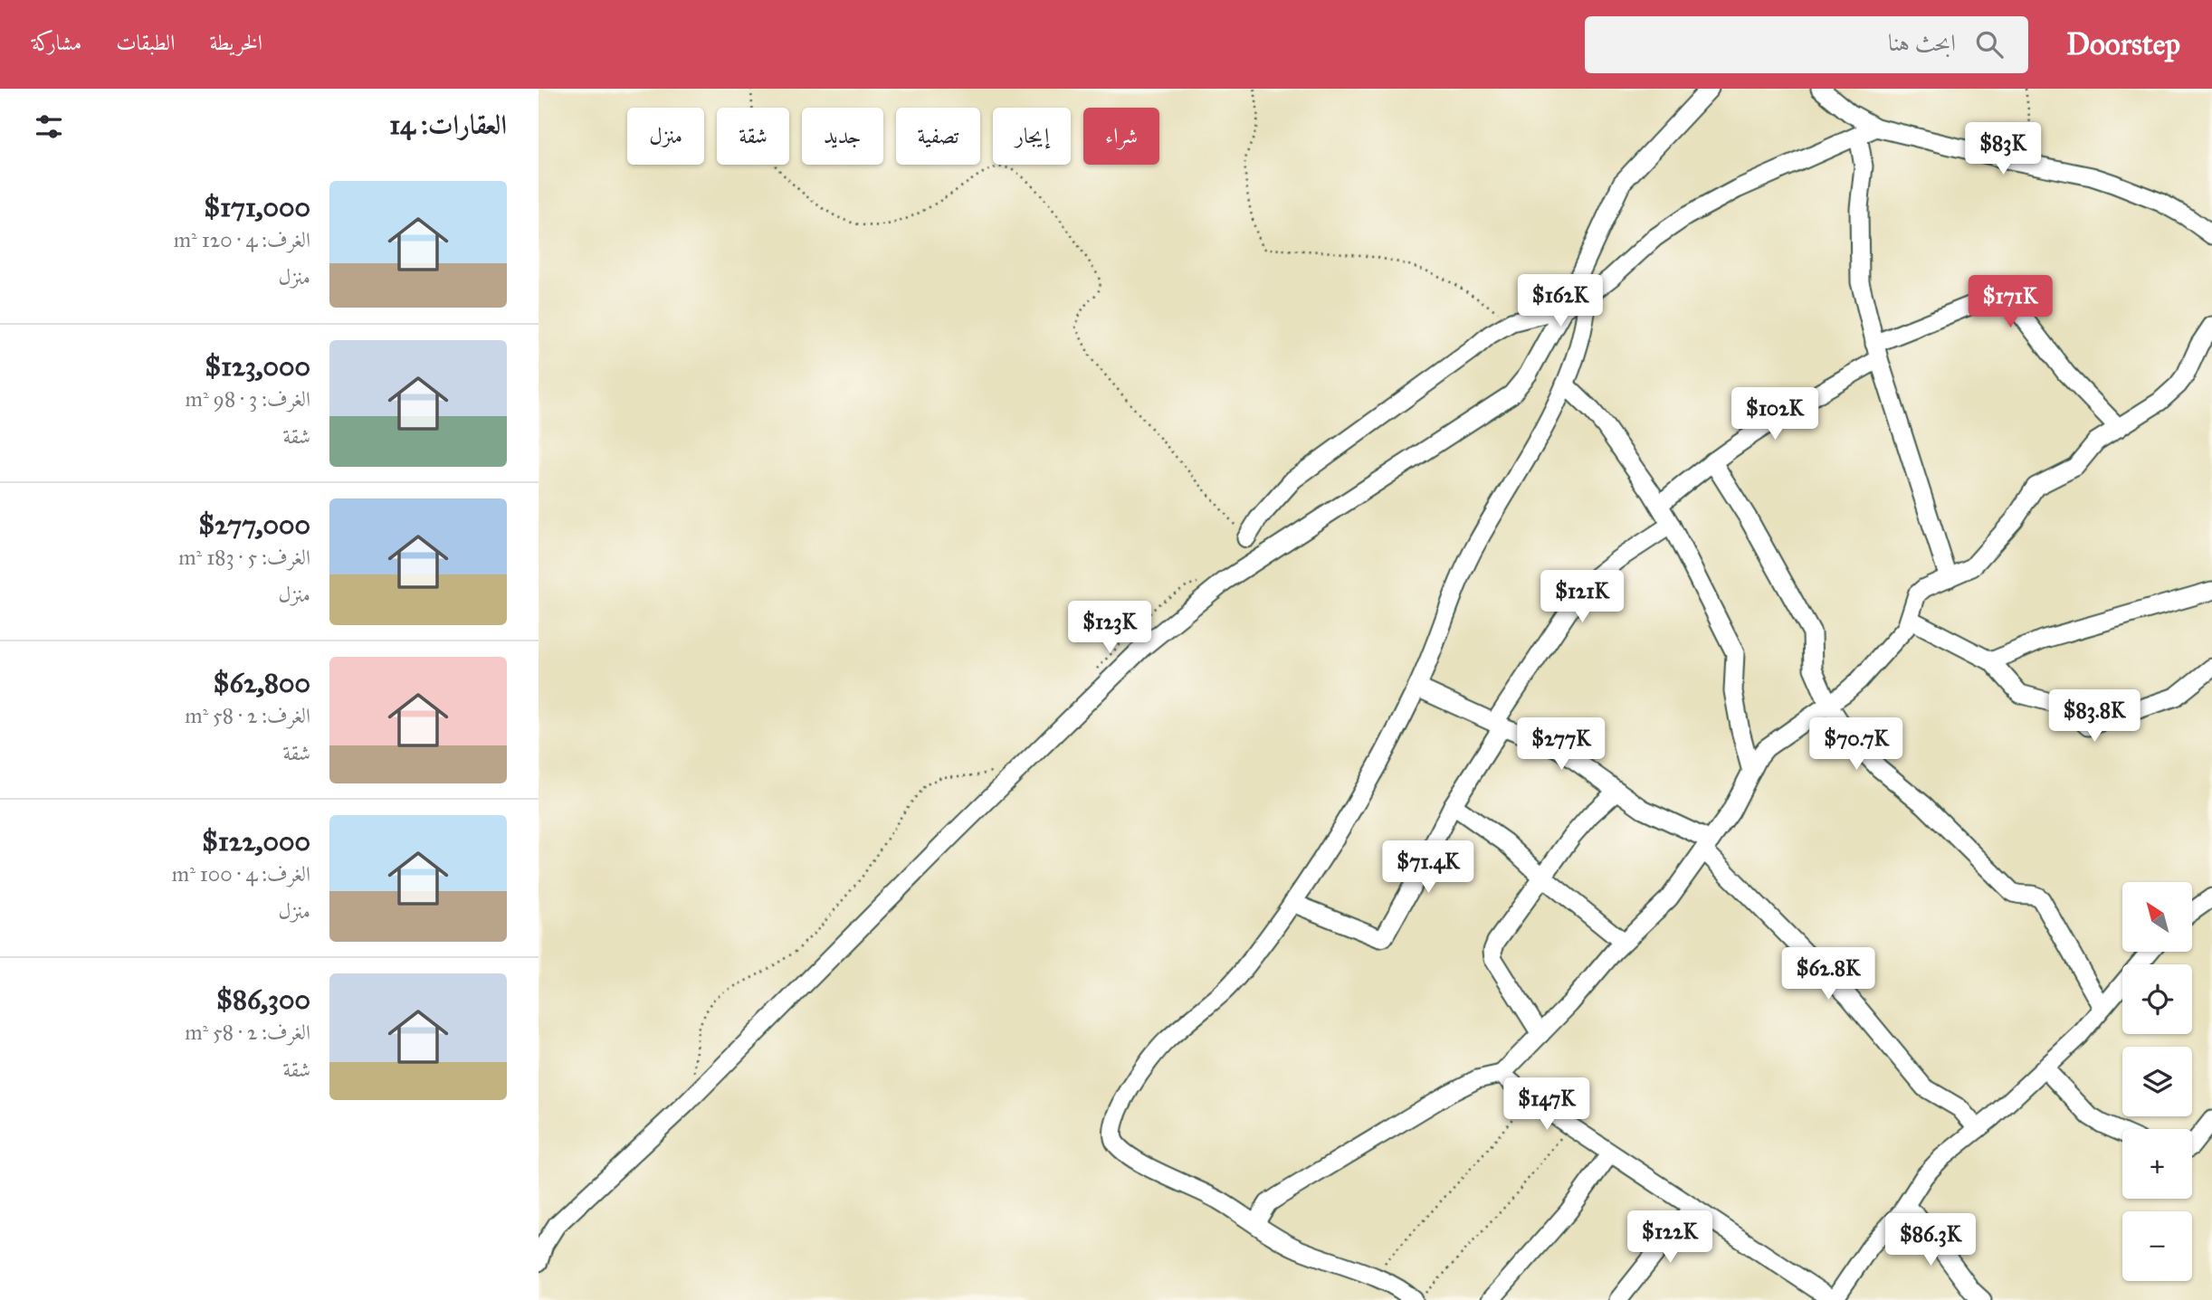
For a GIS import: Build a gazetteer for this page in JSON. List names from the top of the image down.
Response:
{
  "north": "top left",
  "page": {
    "header": "Doorstep",
    "search": "ابحث هنا",
    "nav": ["الخريطة", "الطبقات", "مشاركة"],
    "heading": "العقارات: 14",
    "chip": [
      "شراء",
      "إيجار",
      "تصفية",
      "جديد",
      "شقة",
      "منزل"
    ],
    "price": [
      "$83K",
      "$162K",
      "$171K",
      "$102K",
      "$121K",
      "$123K",
      "$83.8K",
      "$277K",
      "$70.7K",
      "$71.4K",
      "$62.8K",
      "$147K",
      "$122K",
      "$86.3K"
    ],
    "list": [
      {
        "name": "$171,000",
        "note": "الغرف: 4 · 120 m² · منزل"
      },
      {
        "name": "$123,000",
        "note": "الغرف: 3 · 98 m² · شقة"
      },
      {
        "name": "$277,000",
        "note": "الغرف: 5 · 183 m² · منزل"
      },
      {
        "name": "$62,800",
        "note": "الغرف: 2 · 58 m² · شقة"
      },
      {
        "name": "$122,000",
        "note": "الغرف: 4 · 100 m² · منزل"
      },
      {
        "name": "$86,300",
        "note": "الغرف: 2 · 58 m² · شقة"
      }
    ],
    "map_buttons": ["+", "−"]
  }
}
